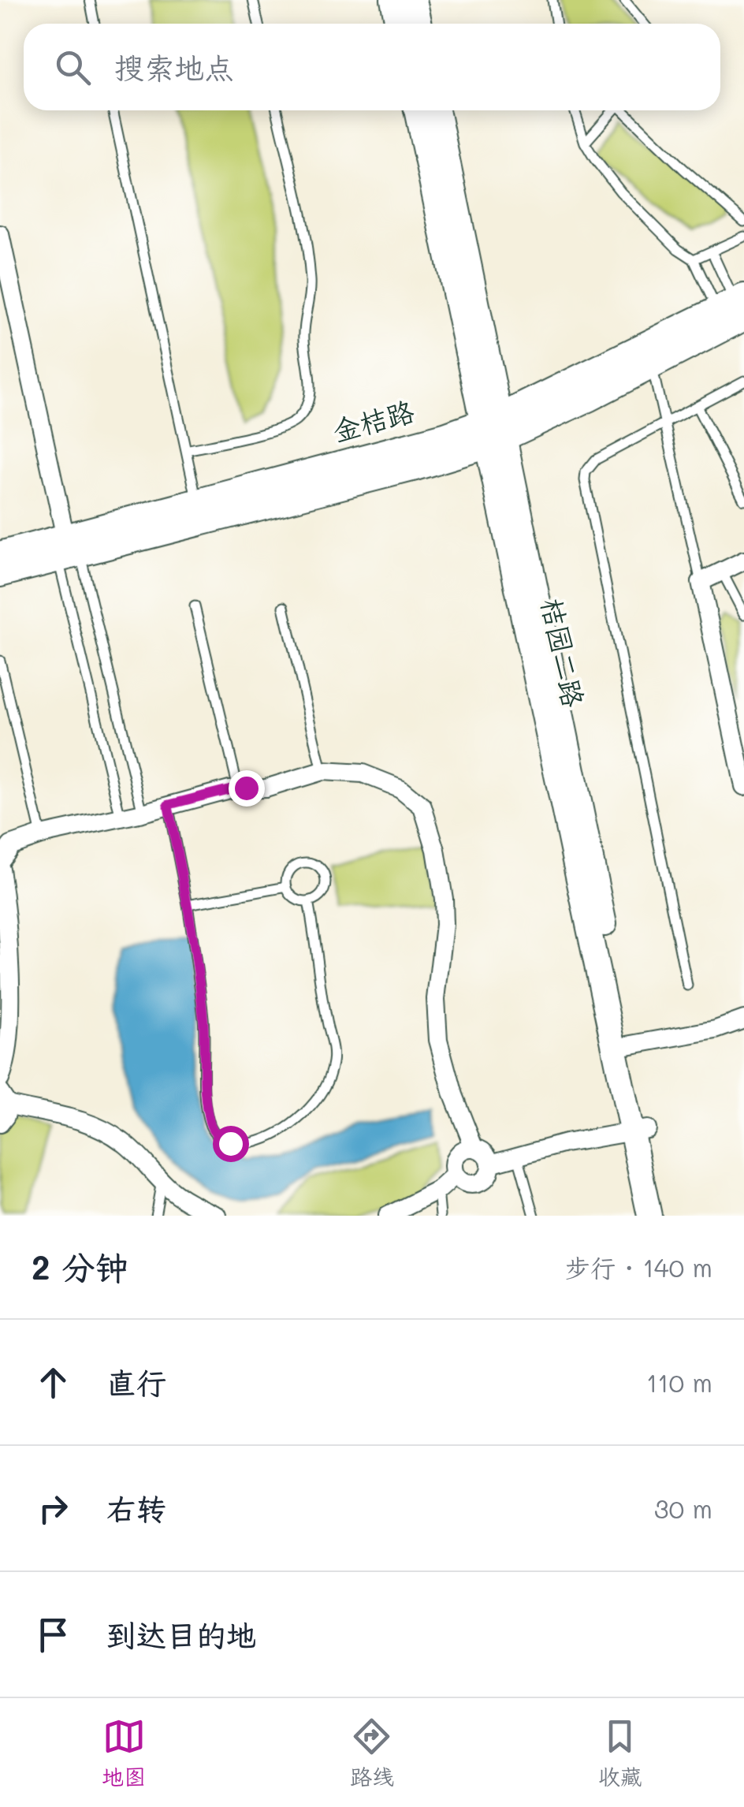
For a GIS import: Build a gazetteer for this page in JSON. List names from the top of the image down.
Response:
{
  "streets": {
    "main road": ["金桔路"],
    "street": ["桔园二路"]
  },
  "crossings": [
    ["金桔路", "桔园二路"]
  ],
  "page": {
    "search": "搜索地点",
    "heading": ["2 分钟", "步行 · 140 m"],
    "list": [
      ["直行", "110 m"],
      ["右转", "30 m"],
      "到达目的地"
    ],
    "nav": ["地图", "路线", "收藏"]
  }
}
